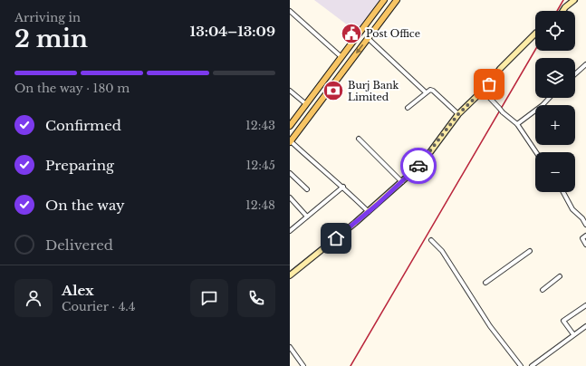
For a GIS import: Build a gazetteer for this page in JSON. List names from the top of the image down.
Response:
{
  "places": {
    "public building": ["Post Office"],
    "bank": ["Burj Bank Limited"]
  },
  "page": {
    "heading": ["2 min", "Arriving in", "13:04–13:09"],
    "panel": ["Alex", "Courier · 4.4"],
    "map_buttons": ["+", "−"],
    "bar": "On the way · 180 m",
    "list": [
      ["Confirmed", "12:43"],
      ["Preparing", "12:45"],
      ["On the way", "12:48"],
      "Delivered"
    ]
  }
}
